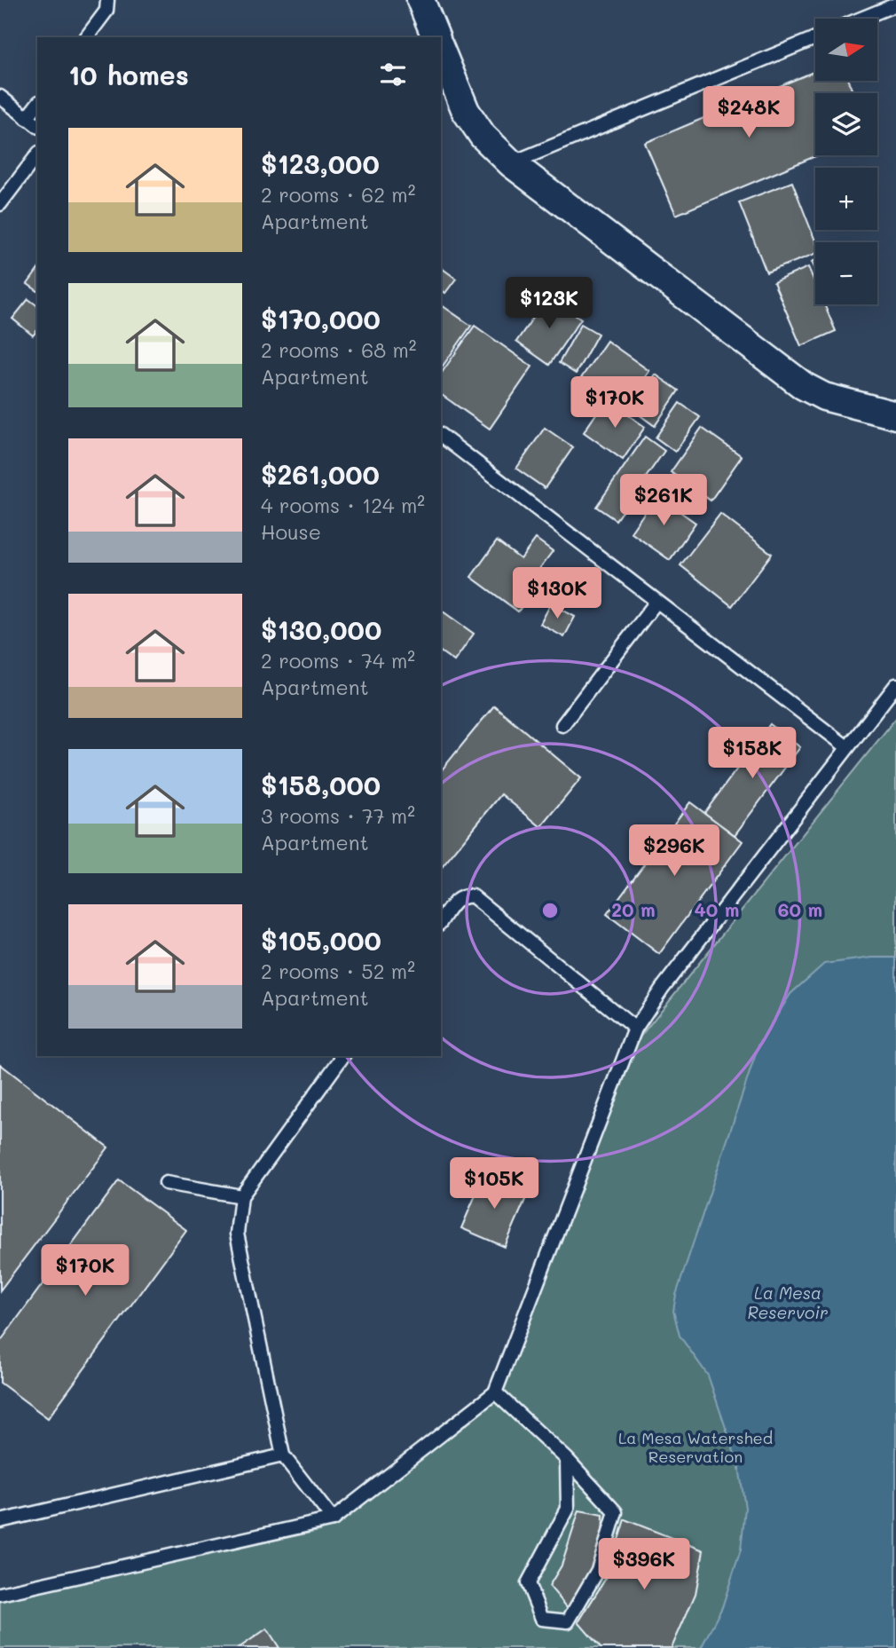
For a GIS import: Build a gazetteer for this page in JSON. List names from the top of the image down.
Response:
{
  "water": ["La Mesa Reservoir"],
  "parks": ["La Mesa Watershed Reservation"],
  "north": "right",
  "page": {
    "map_buttons": ["+", "−"],
    "heading": "10 homes",
    "price": [
      "$248K",
      "$123K",
      "$170K",
      "$261K",
      "$130K",
      "$158K",
      "$296K",
      "$105K",
      "$170K",
      "$396K"
    ],
    "list": [
      {
        "name": "$123,000",
        "note": "2 rooms · 62 m² · Apartment"
      },
      {
        "name": "$170,000",
        "note": "2 rooms · 68 m² · Apartment"
      },
      {
        "name": "$261,000",
        "note": "4 rooms · 124 m² · House"
      },
      {
        "name": "$130,000",
        "note": "2 rooms · 74 m² · Apartment"
      },
      {
        "name": "$158,000",
        "note": "3 rooms · 77 m² · Apartment"
      },
      {
        "name": "$105,000",
        "note": "2 rooms · 52 m² · Apartment"
      }
    ]
  },
  "rings": ["20 m", "40 m", "60 m"]
}
